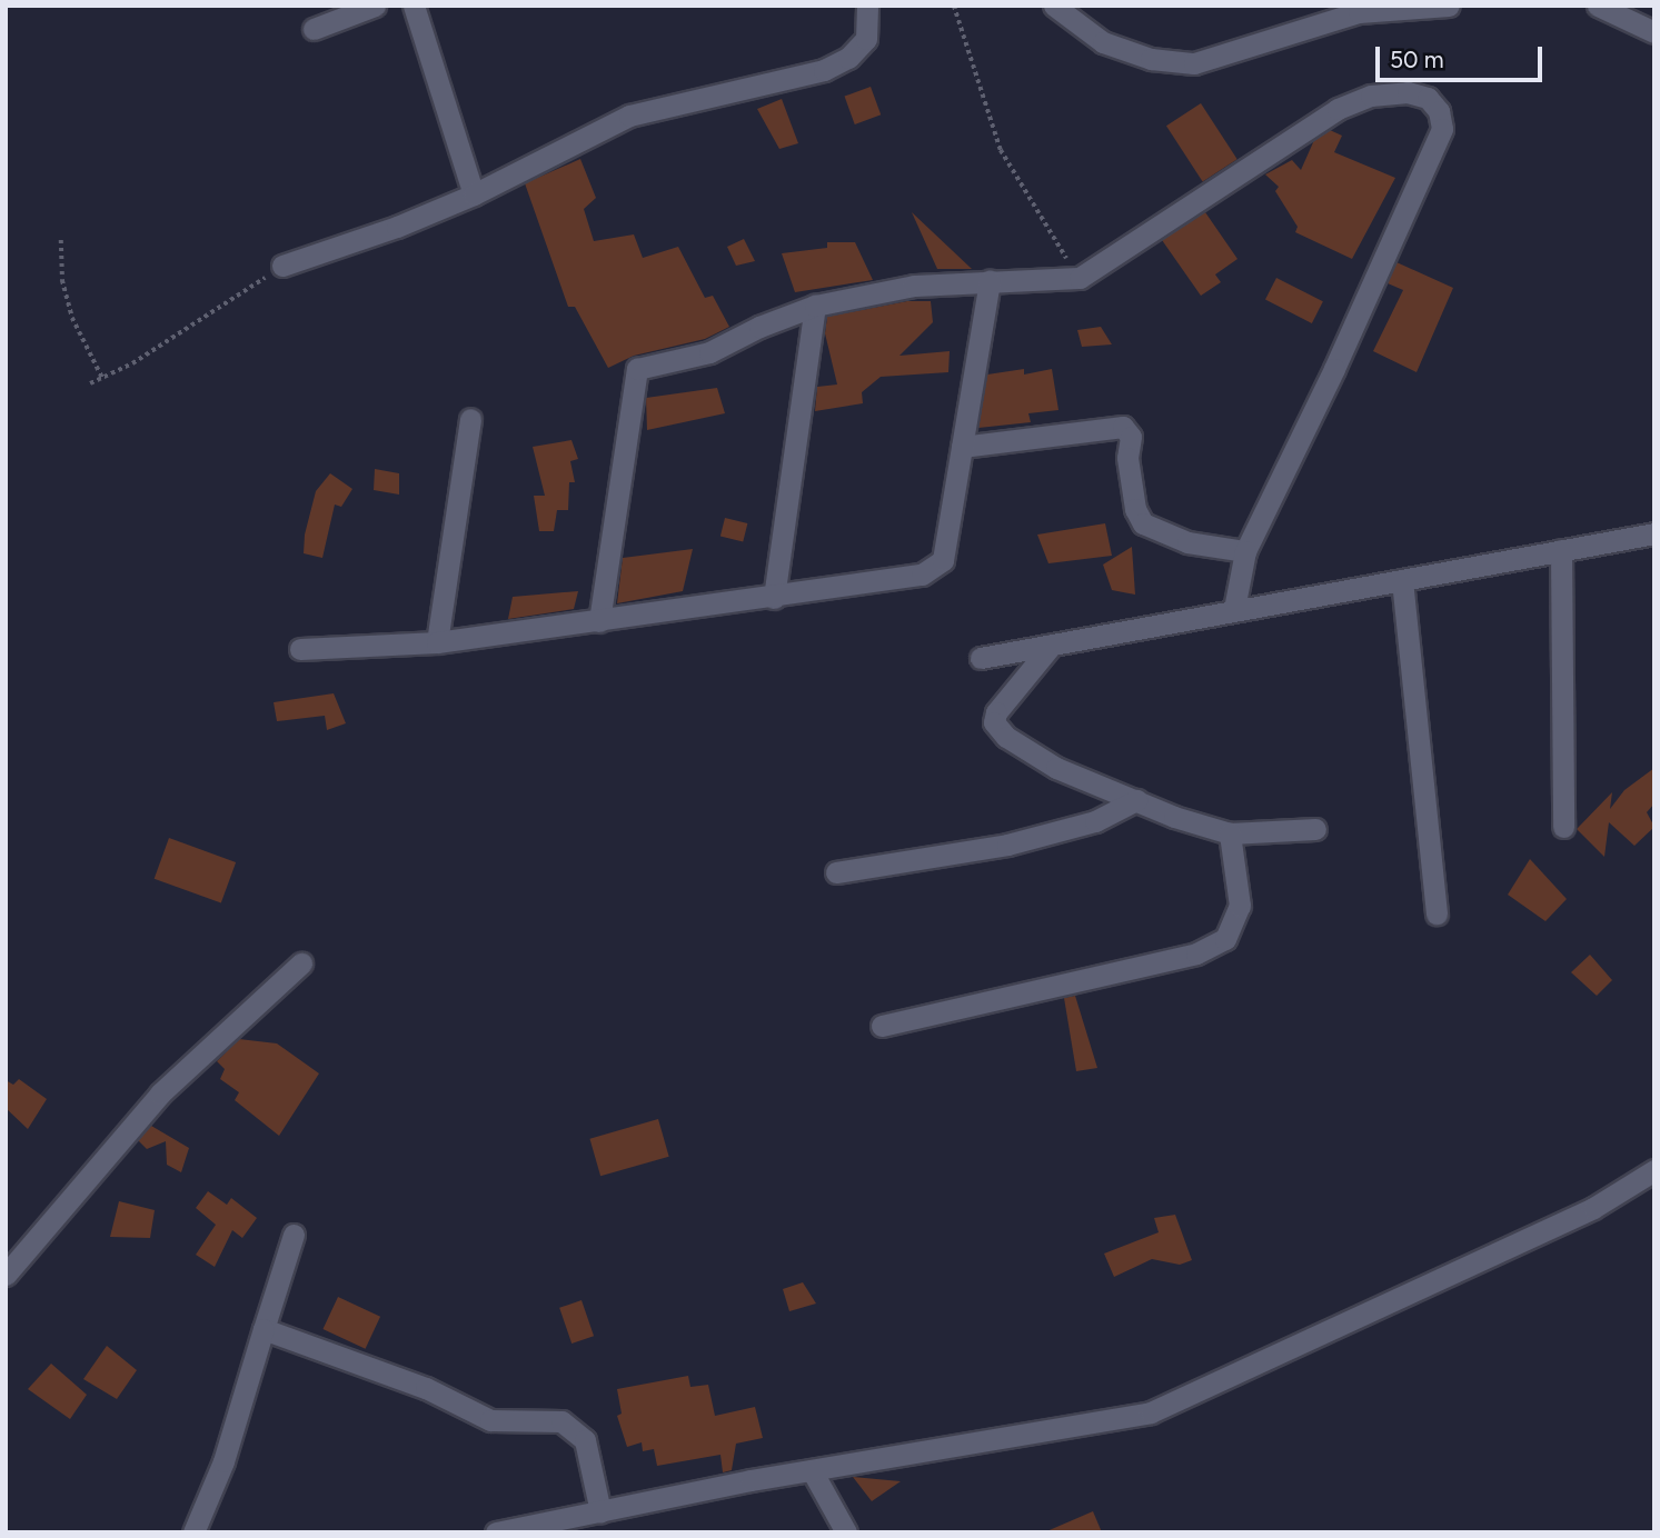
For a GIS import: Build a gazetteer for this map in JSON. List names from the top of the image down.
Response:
{
  "scale_bar": "50 m"
}
